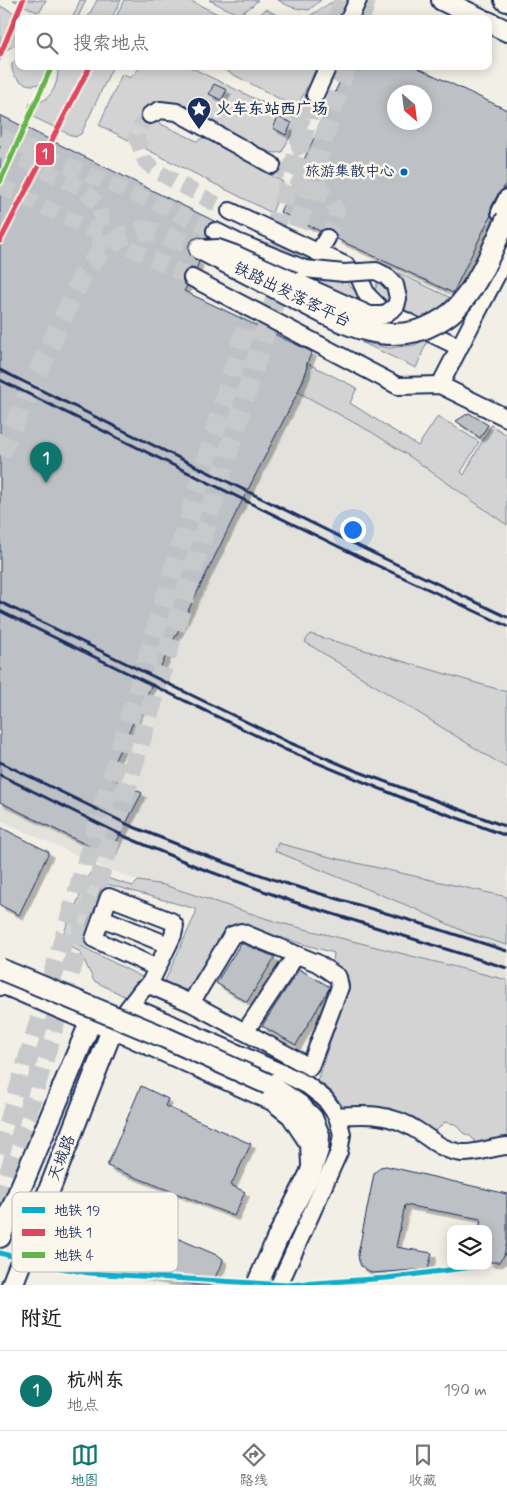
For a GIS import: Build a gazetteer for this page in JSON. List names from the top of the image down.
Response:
{
  "streets": {
    "main road": ["铁路出发落客平台", "天城路"]
  },
  "places": {
    "place": ["火车东站西广场"],
    "other": ["旅游集散中心"]
  },
  "lines": ["metro line 1", "metro line 4", "metro line 19"],
  "legend": ["地铁 19", "地铁 1", "地铁 4"],
  "north": "bottom right",
  "page": {
    "search": "搜索地点",
    "pins": "1",
    "heading": "附近",
    "list": [
      {
        "mark": "1",
        "name": "杭州东",
        "note": "地点",
        "value": "190 m"
      }
    ],
    "nav": ["地图", "路线", "收藏"]
  }
}
